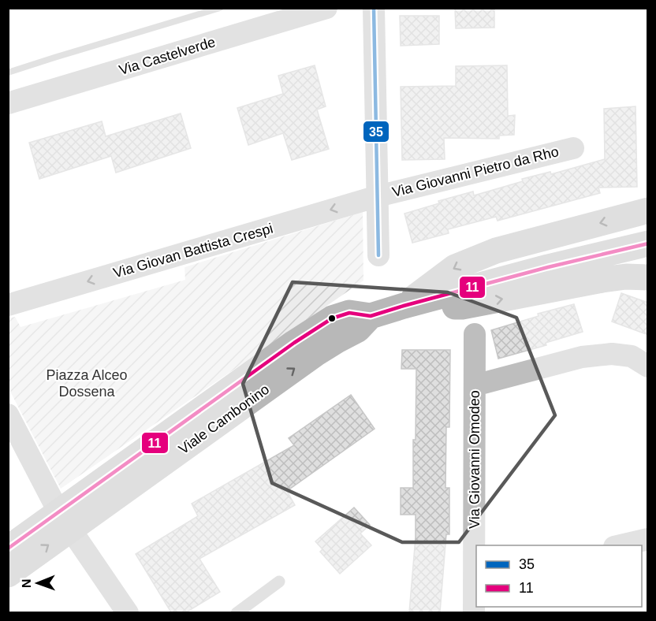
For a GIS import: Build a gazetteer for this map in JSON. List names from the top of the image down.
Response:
{
  "streets": {
    "street": [
      "Via Castelverde",
      "Via Giovanni Pietro da Rho",
      "Via Giovan Battista Crespi",
      "Viale Cambonino",
      "Via Giovanni Omodeo"
    ]
  },
  "crossings": [
    ["Via Giovanni Pietro da Rho", "Via Giovan Battista Crespi"]
  ],
  "one_way": ["Via Giovan Battista Crespi"],
  "parks": ["Piazza Alceo Dossena"],
  "lines": ["transit line 35", "transit line 11"],
  "legend": ["35", "11"],
  "north": "left"
}
